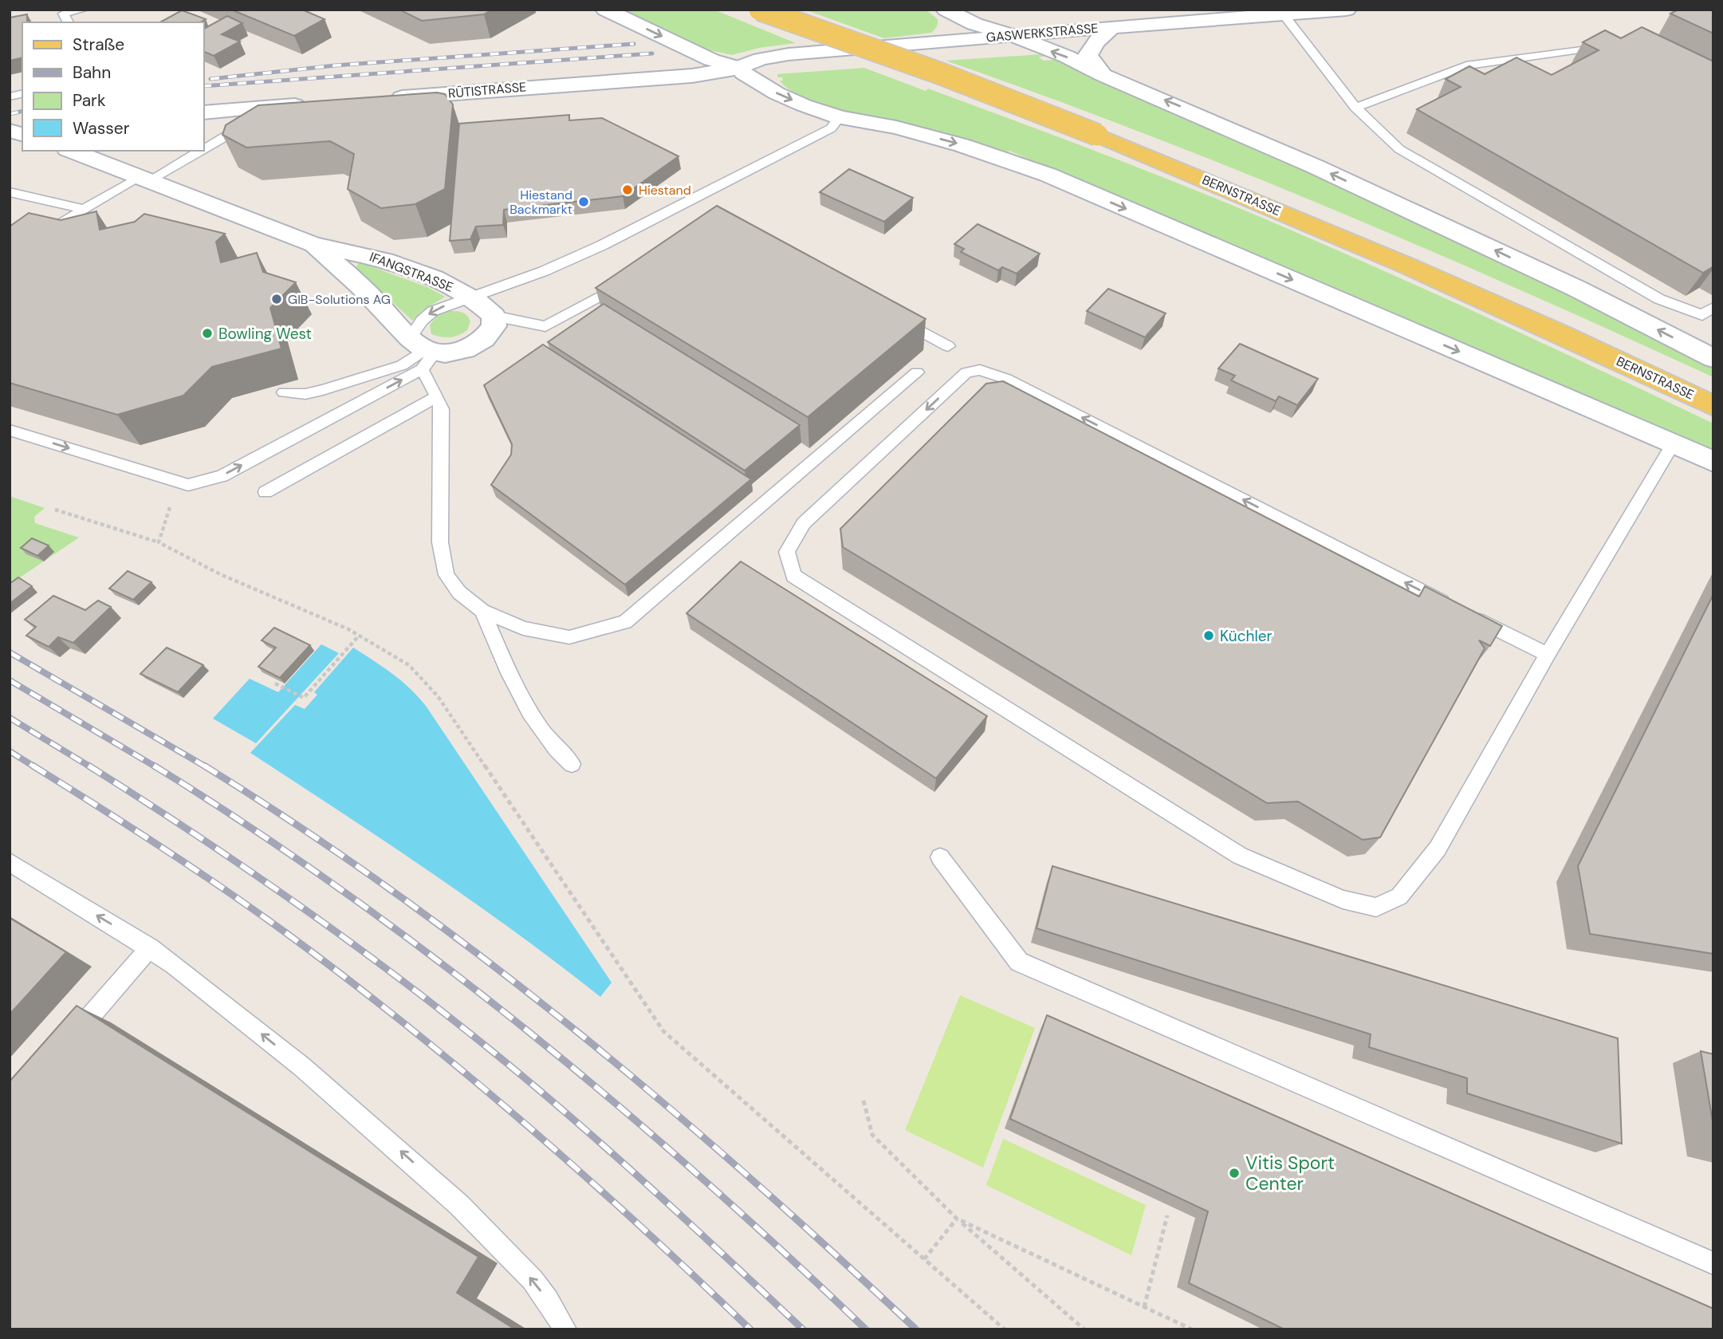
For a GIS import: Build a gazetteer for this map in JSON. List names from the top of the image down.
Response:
{
  "streets": {
    "main road": ["BERNSTRASSE"],
    "street": ["GASWERKSTRASSE", "RÜTISTRASSE", "IFANGSTRASSE"]
  },
  "crossings": [
    ["GASWERKSTRASSE", "RÜTISTRASSE"]
  ],
  "places": [
    "Hiestand",
    "Hiestand Backmarkt",
    "GIB-Solutions AG",
    "Bowling West",
    "Küchler",
    "Vitis Sport Center"
  ],
  "legend": [
    "Straße",
    "Bahn",
    "Park",
    "Wasser"
  ]
}
